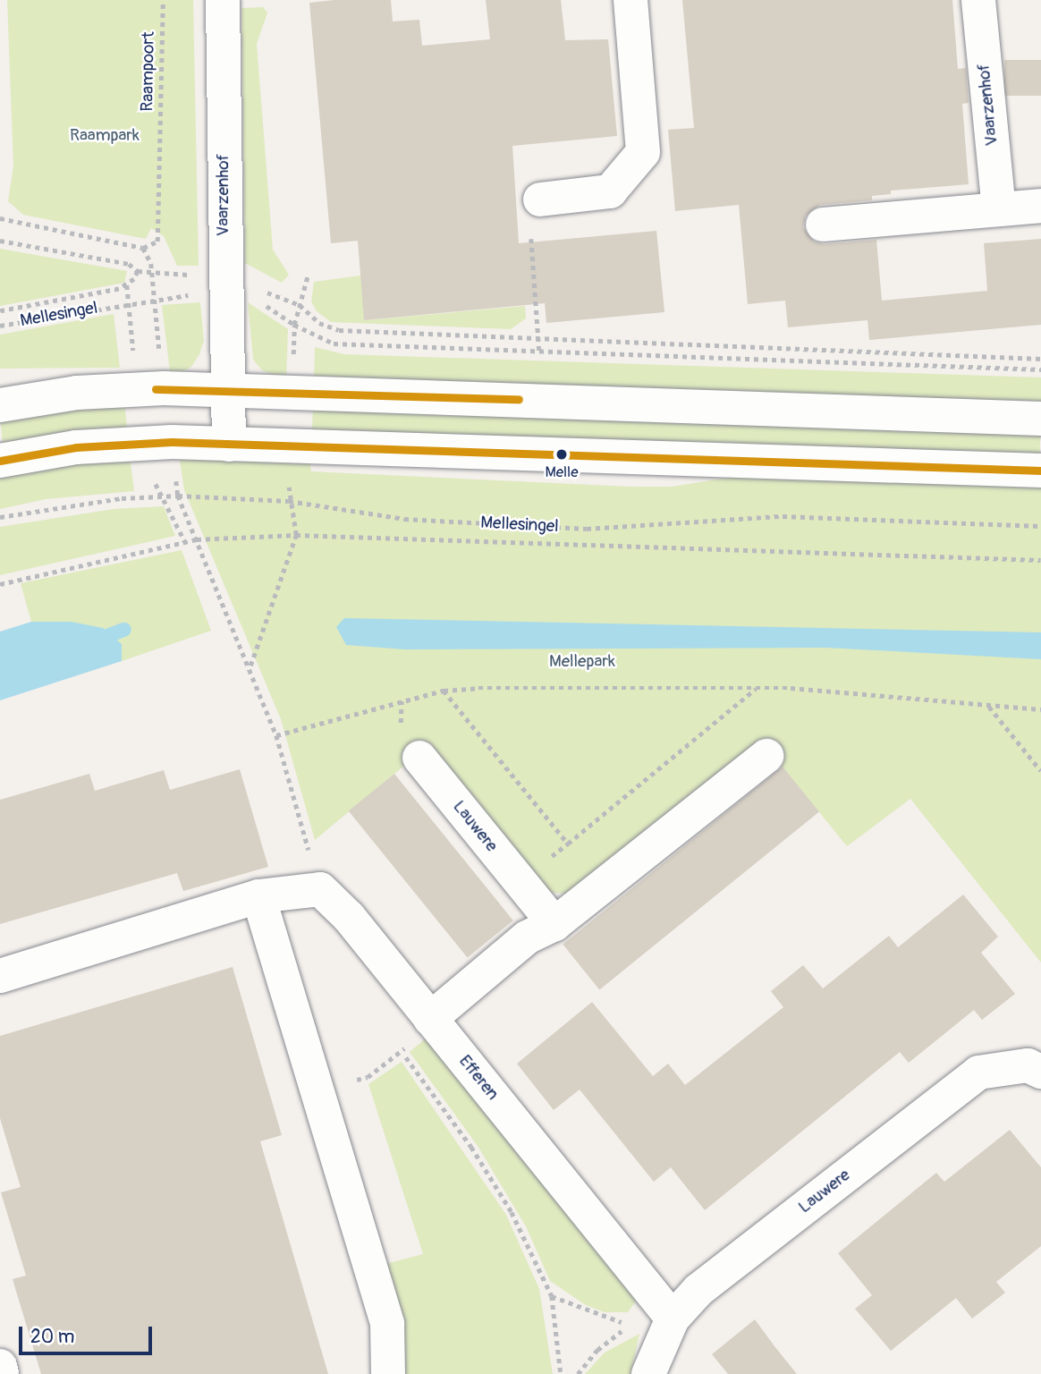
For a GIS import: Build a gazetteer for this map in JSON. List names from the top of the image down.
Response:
{
  "streets": {
    "street": ["Vaarzenhof", "Lauwere", "Efferen"],
    "path": ["Raampoort", "Mellesingel"]
  },
  "crossings": [
    ["Lauwere", "Efferen"]
  ],
  "parks": ["Raampark", "Mellepark"],
  "places": ["Melle"],
  "scale_bar": "20 m"
}
